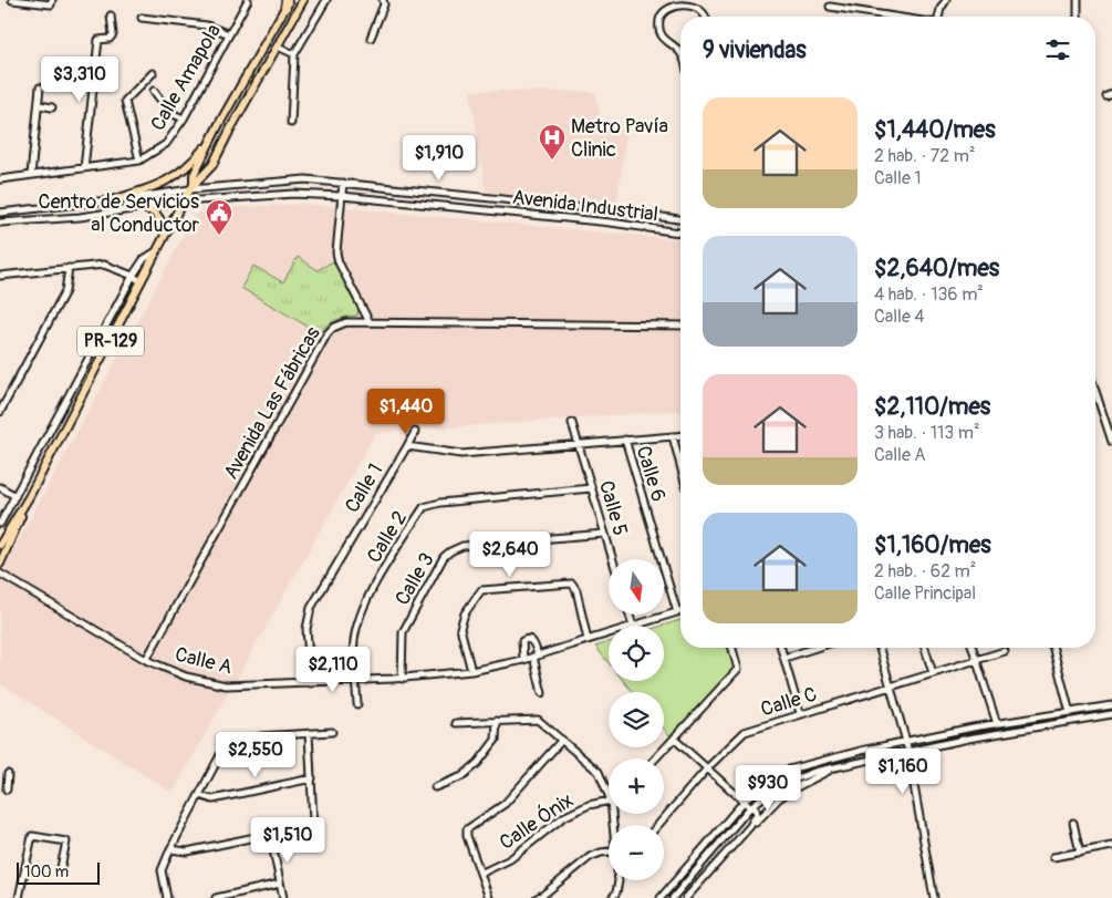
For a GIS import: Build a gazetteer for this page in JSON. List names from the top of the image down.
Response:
{
  "streets": {
    "main road": ["PR-129"],
    "street": [
      "Calle Amapola",
      "Avenida Industrial",
      "Avenida Las Fábricas",
      "Calle 6",
      "Calle 1",
      "Calle 5",
      "Calle 2",
      "Calle 3",
      "Calle A",
      "Calle C",
      "Calle Ónix"
    ]
  },
  "crossings": [
    ["Avenida Industrial", "PR-129"],
    ["Avenida Las Fábricas", "Calle A"],
    ["Calle 6", "Calle A"],
    ["Calle 1", "Calle A"],
    ["Calle 5", "Calle 2"],
    ["Calle 5", "Calle 3"],
    ["Calle 2", "Calle A"],
    ["Calle 3", "Calle A"]
  ],
  "places": {
    "hospital": ["Metro Pavía Clinic"],
    "public building": ["Centro de Servicios al Conductor"]
  },
  "scale_bar": "100 m",
  "north": "bottom",
  "page": {
    "heading": "9 viviendas",
    "price": [
      "$3,310",
      "$1,910",
      "$1,440",
      "$2,640",
      "$2,110",
      "$2,550",
      "$1,160",
      "$930",
      "$1,510"
    ],
    "list": [
      {
        "name": "$1,440/mes",
        "note": "2 hab. · 72 m² · Calle 1"
      },
      {
        "name": "$2,640/mes",
        "note": "4 hab. · 136 m² · Calle 4"
      },
      {
        "name": "$2,110/mes",
        "note": "3 hab. · 113 m² · Calle A"
      },
      {
        "name": "$1,160/mes",
        "note": "2 hab. · 62 m² · Calle Principal"
      }
    ],
    "map_buttons": ["+", "−"],
    "scale": "100 m"
  }
}
